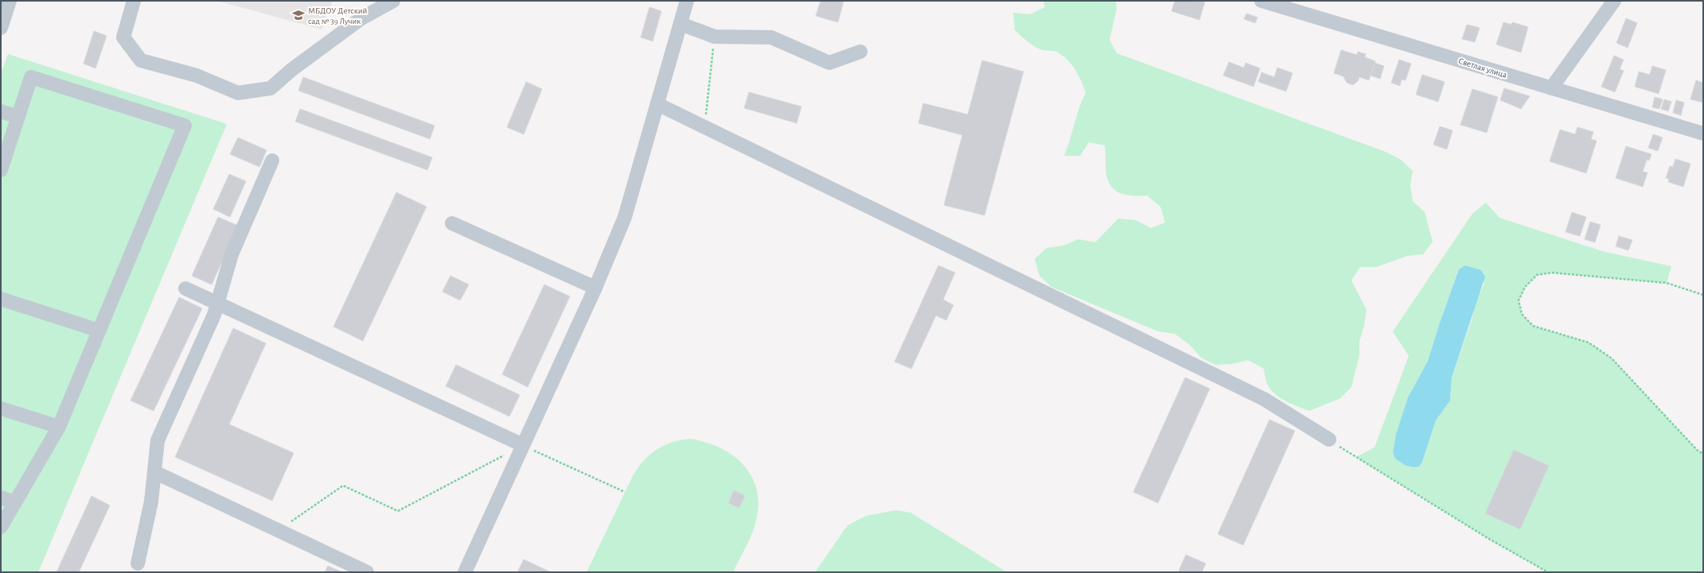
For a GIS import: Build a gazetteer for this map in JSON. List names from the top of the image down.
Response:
{
  "streets": {
    "street": ["Светлая улица"]
  },
  "places": {
    "school or university": ["МБДОУ Детский сад № 39 Лучик"]
  }
}
